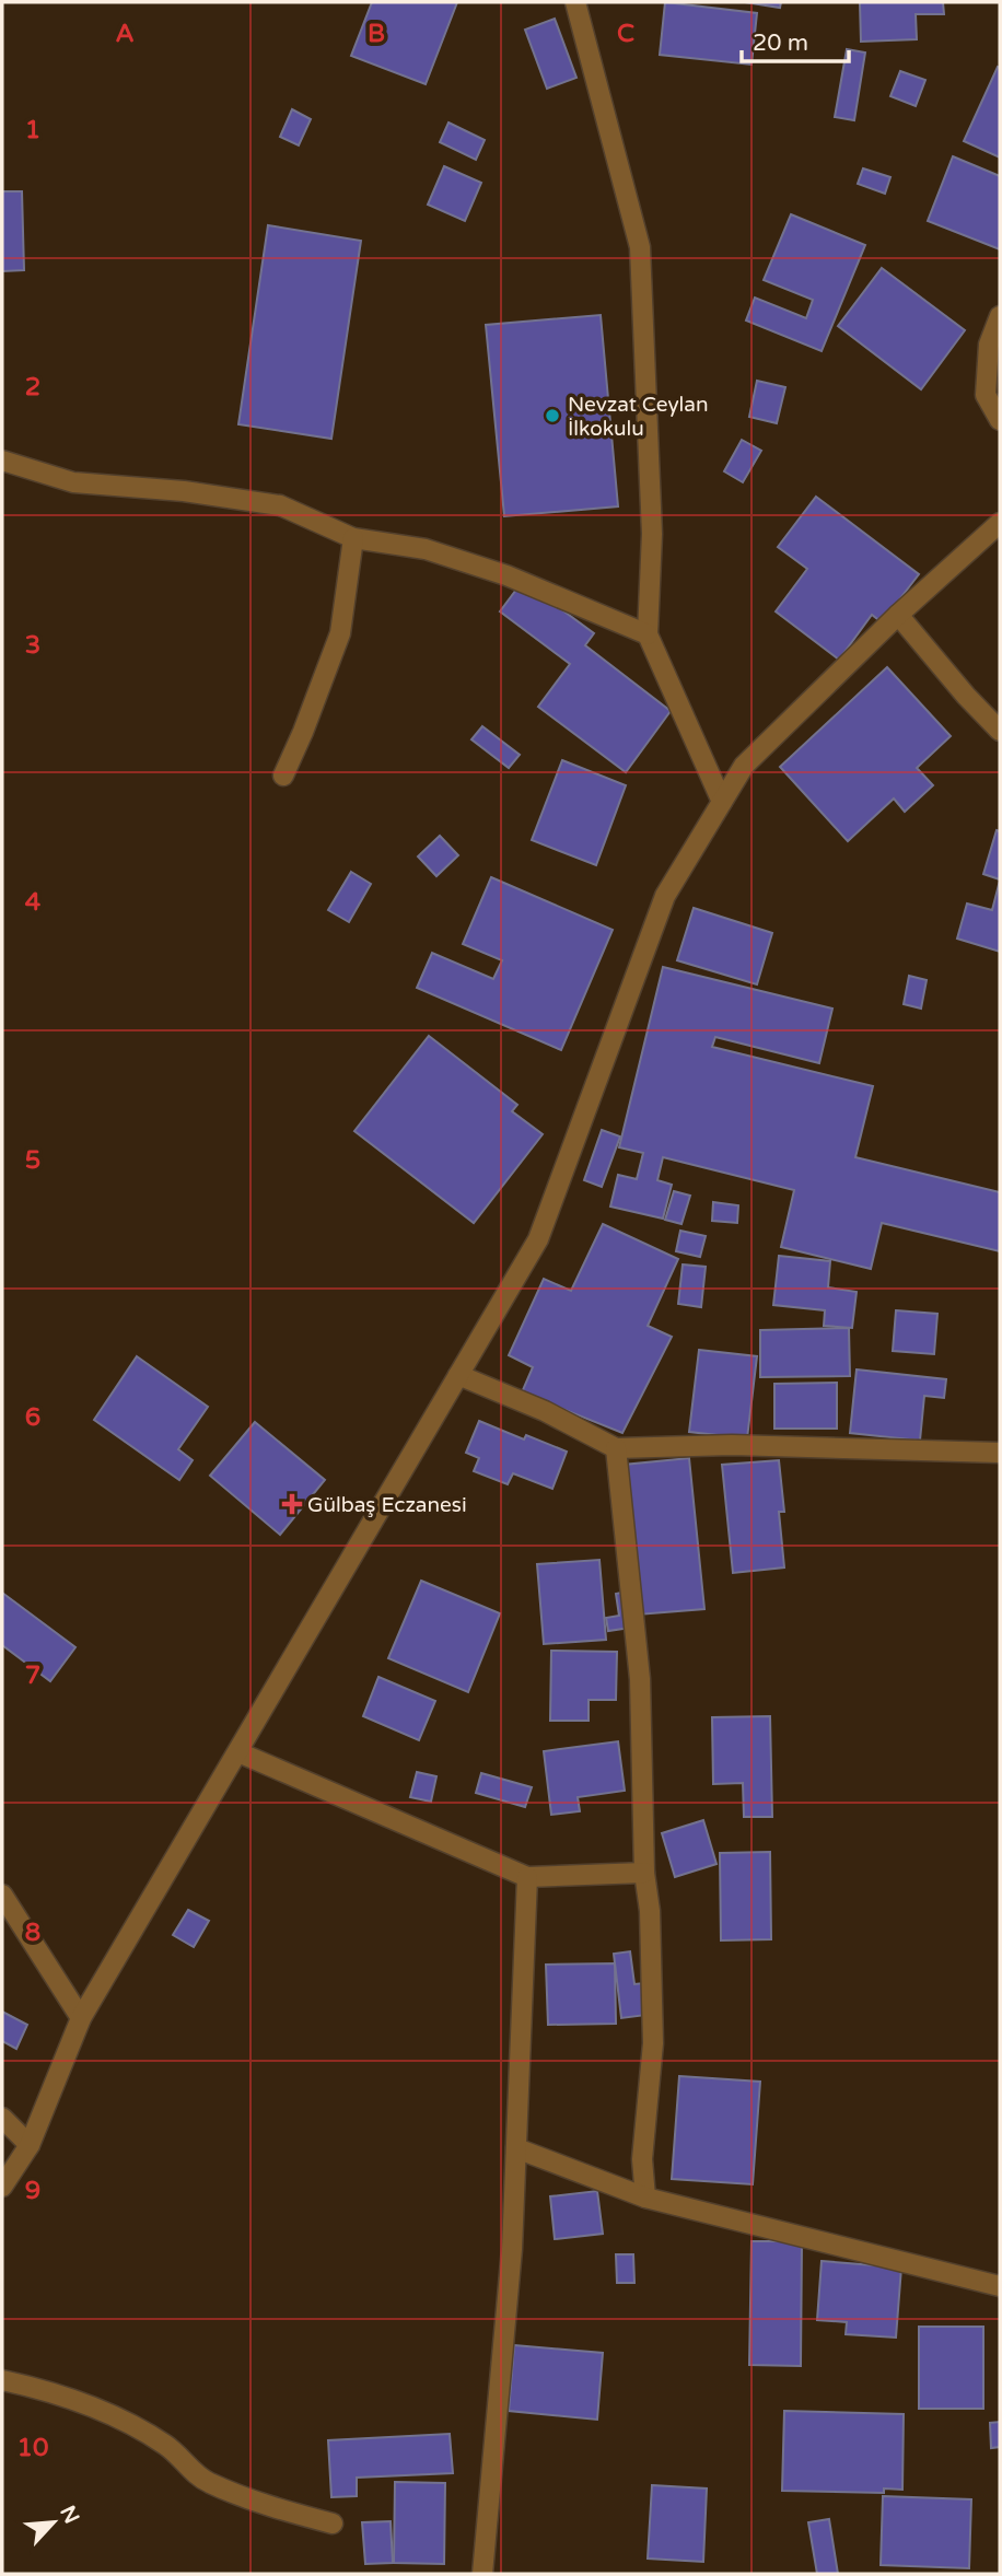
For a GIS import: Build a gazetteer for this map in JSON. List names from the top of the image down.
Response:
{
  "places": {
    "other": ["Nevzat Ceylan İlkokulu"],
    "health": ["Gülbaş Eczanesi"]
  },
  "scale_bar": "20 m",
  "north": "top right",
  "grid": {
    "columns": ["A", "B", "C"],
    "rows": [
      "1",
      "2",
      "3",
      "4",
      "5",
      "6",
      "7",
      "8",
      "9",
      "10"
    ]
  }
}
